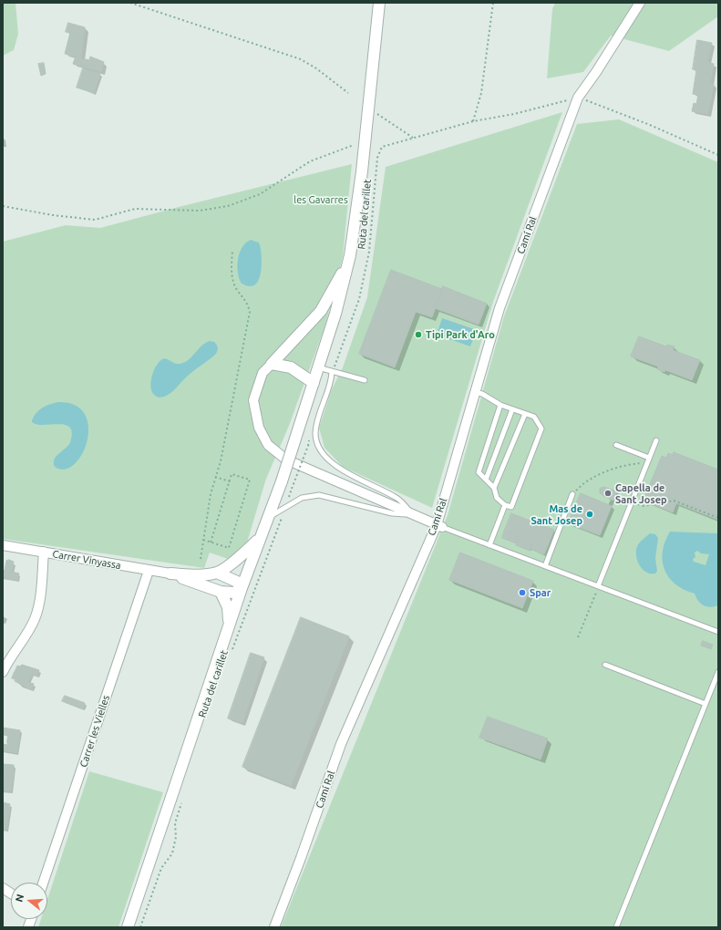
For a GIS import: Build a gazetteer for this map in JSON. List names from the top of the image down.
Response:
{
  "streets": {
    "street": ["Camí Ral", "Carrer Vinyassa", "Carrer les Vielles"],
    "path": ["Ruta del carillet"]
  },
  "crossings": [
    ["Ruta del carillet", "Camí Ral"],
    ["Carrer Vinyassa", "Carrer les Vielles"]
  ],
  "parks": ["les Gavarres"],
  "places": [
    "Tipi Park d'Aro",
    "Capella de Sant Josep",
    "Mas de Sant Josep",
    "Spar"
  ],
  "north": "left"
}
